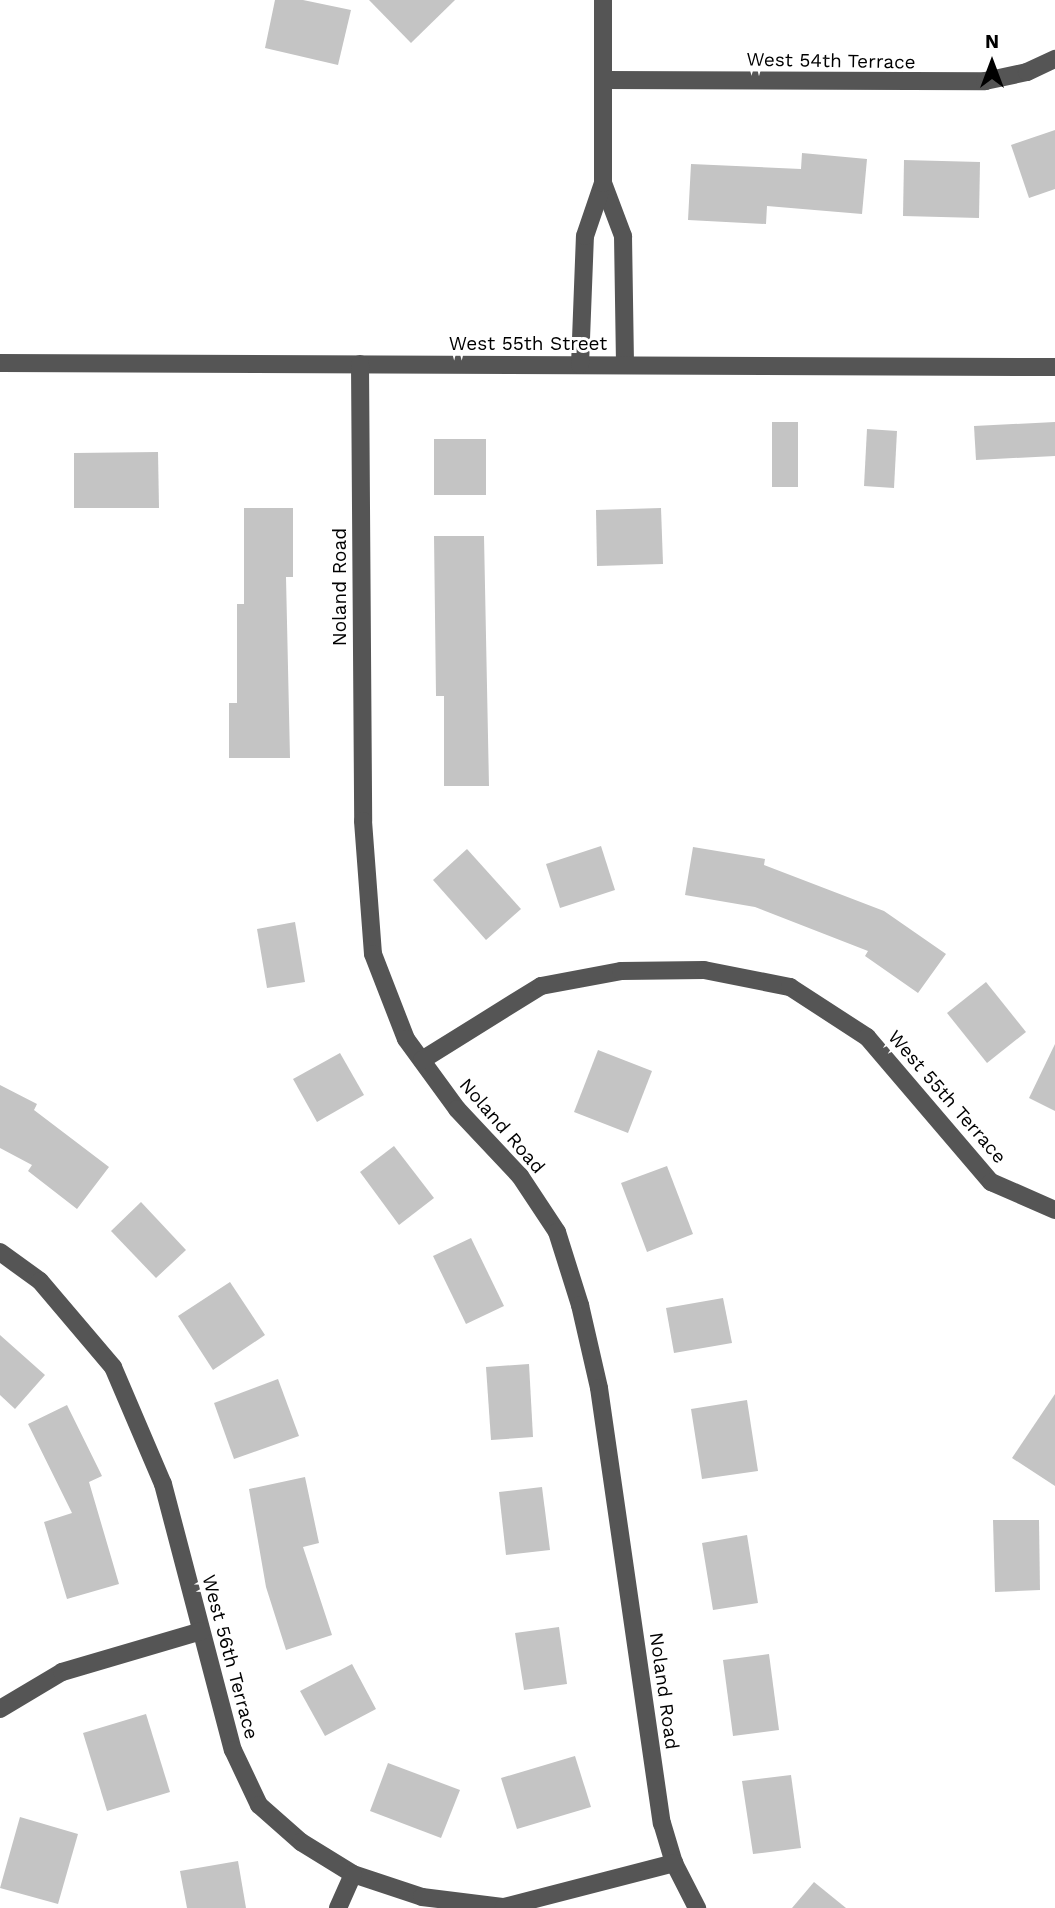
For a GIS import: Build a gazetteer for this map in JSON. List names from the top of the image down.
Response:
{
  "streets": {
    "street": [
      "West 54th Terrace",
      "West 55th Street",
      "Noland Road",
      "West 55th Terrace",
      "West 56th Terrace"
    ]
  },
  "crossings": [
    ["West 55th Street", "Noland Road"],
    ["Noland Road", "West 55th Terrace"],
    ["Noland Road", "West 56th Terrace"]
  ],
  "north": "top"
}
